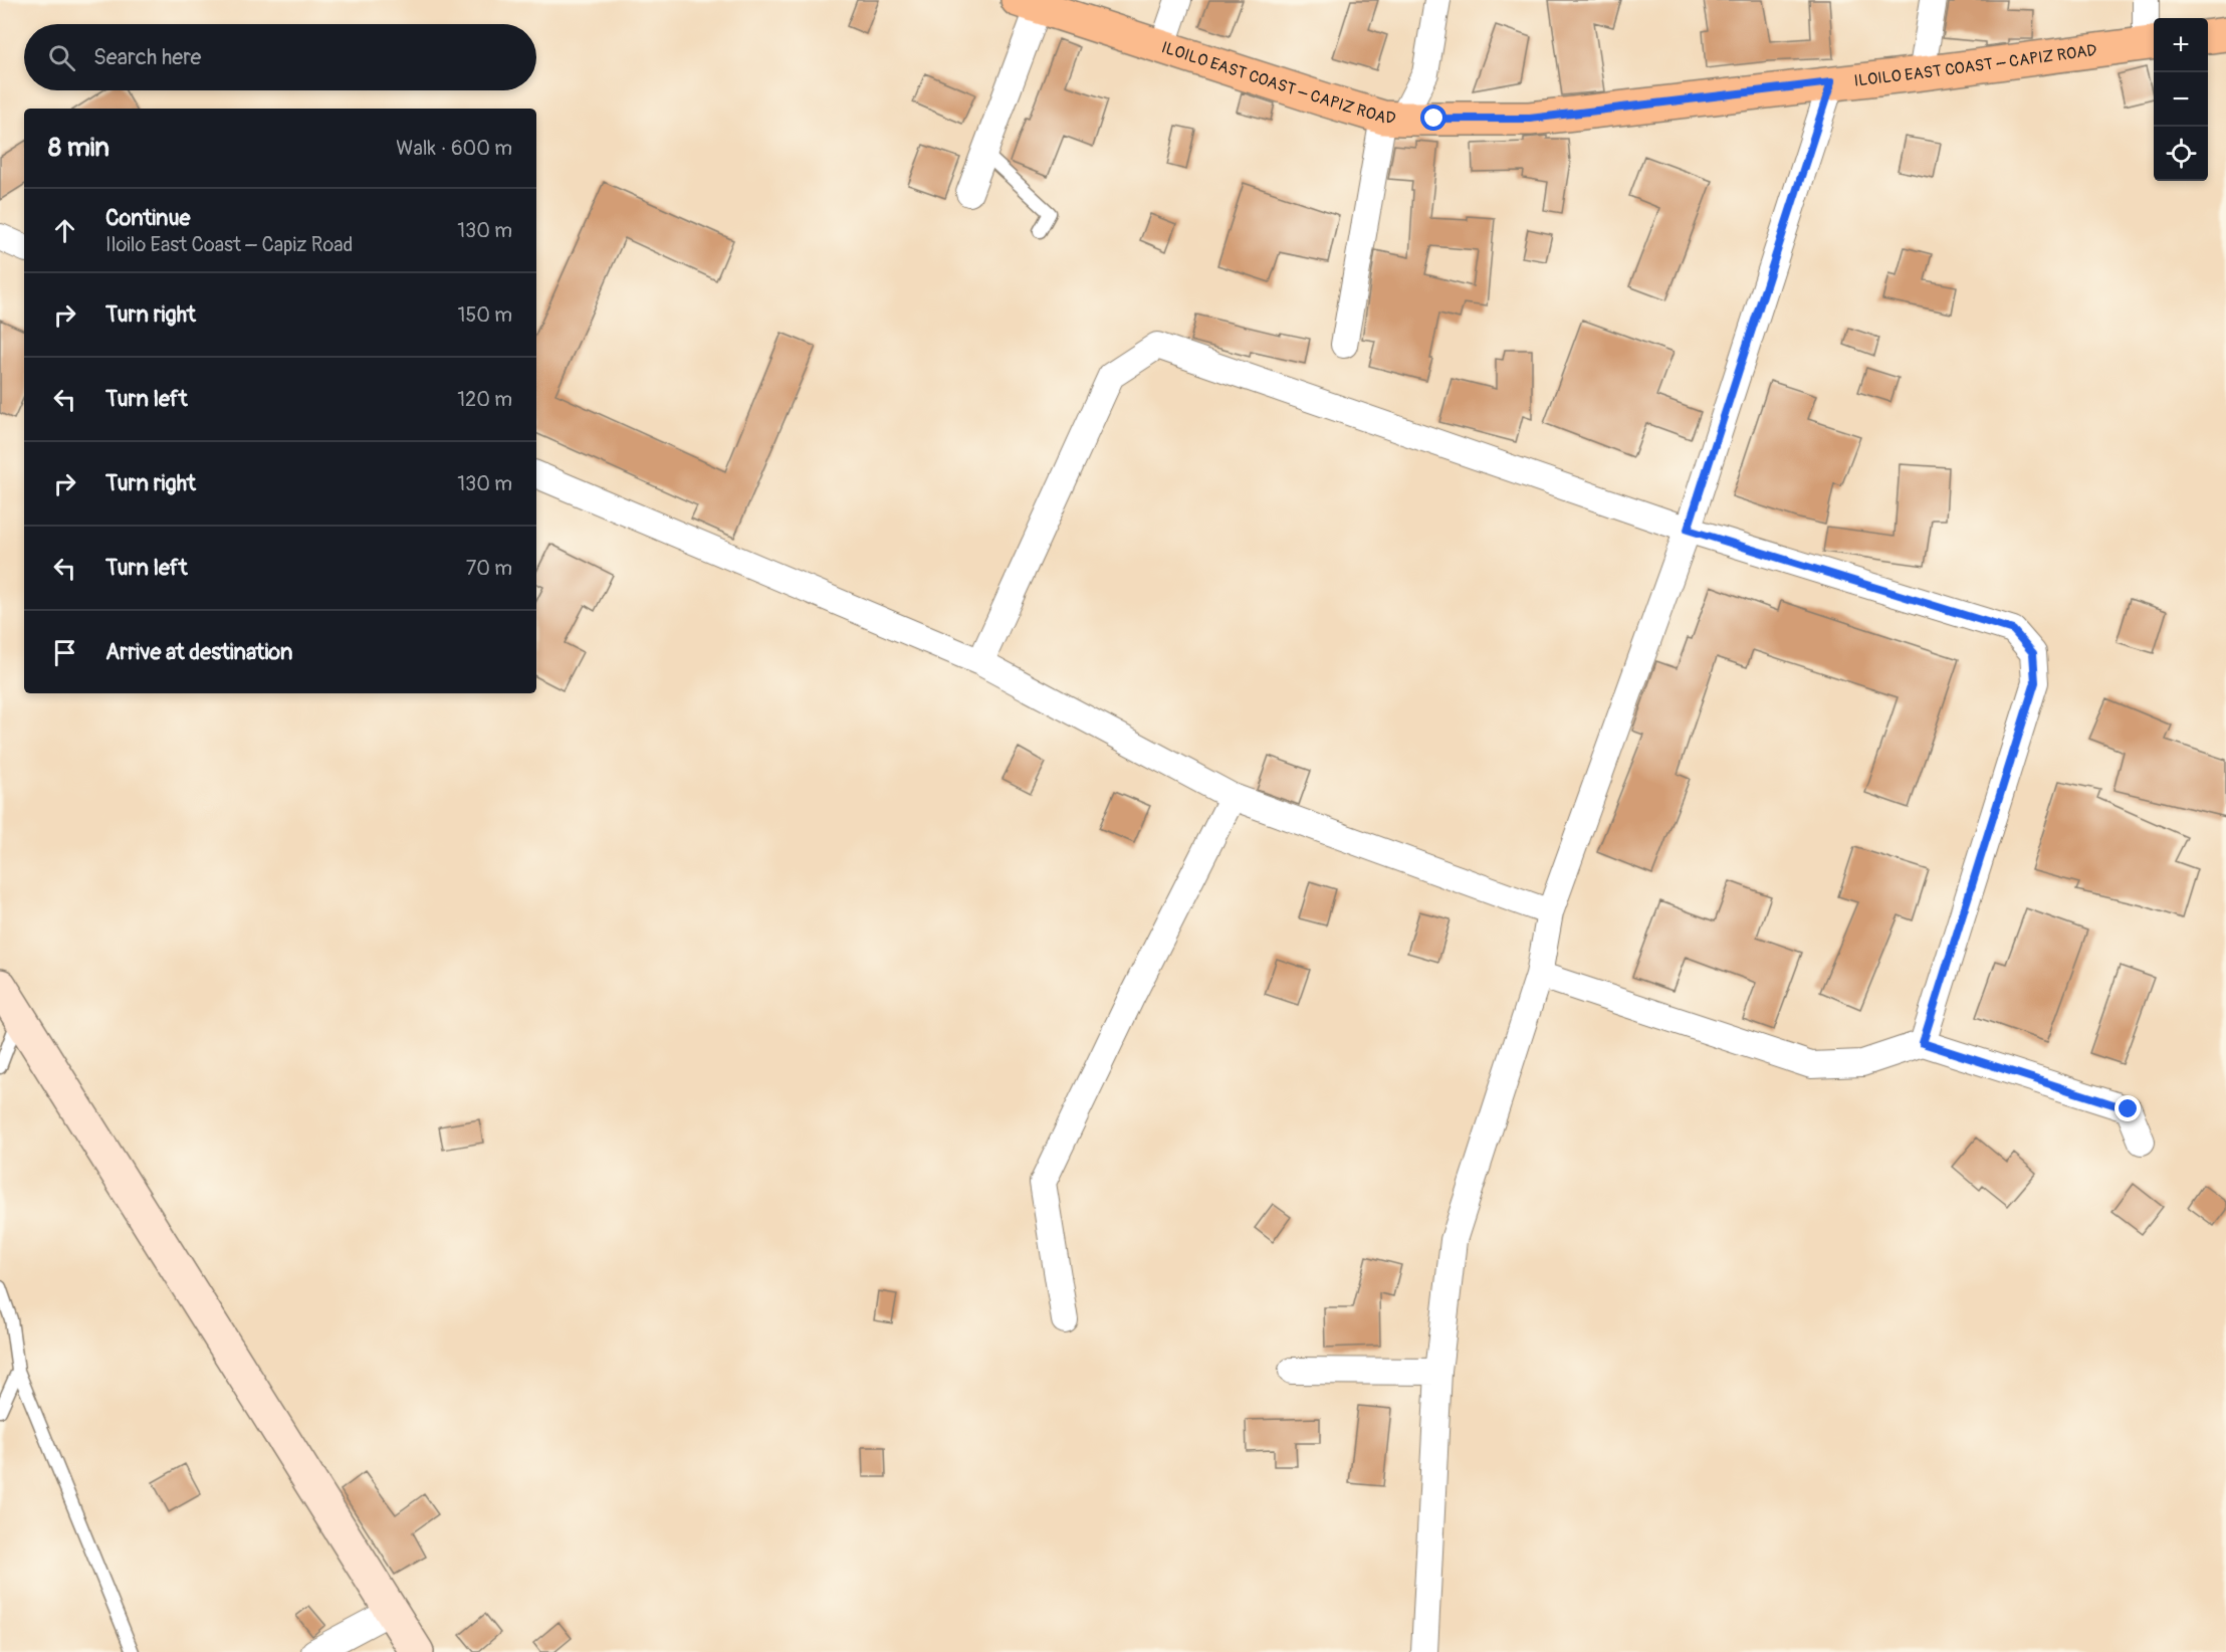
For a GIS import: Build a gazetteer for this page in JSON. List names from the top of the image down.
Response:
{
  "streets": {
    "main road": ["ILOILO EAST COAST – CAPIZ ROAD"]
  },
  "page": {
    "map_buttons": ["+", "−"],
    "search": "Search here",
    "heading": ["8 min", "Walk · 600 m"],
    "list": [
      ["Continue", "Iloilo East Coast – Capiz Road", "130 m"],
      ["Turn right", "150 m"],
      ["Turn left", "120 m"],
      ["Turn right", "130 m"],
      ["Turn left", "70 m"],
      "Arrive at destination"
    ]
  }
}
